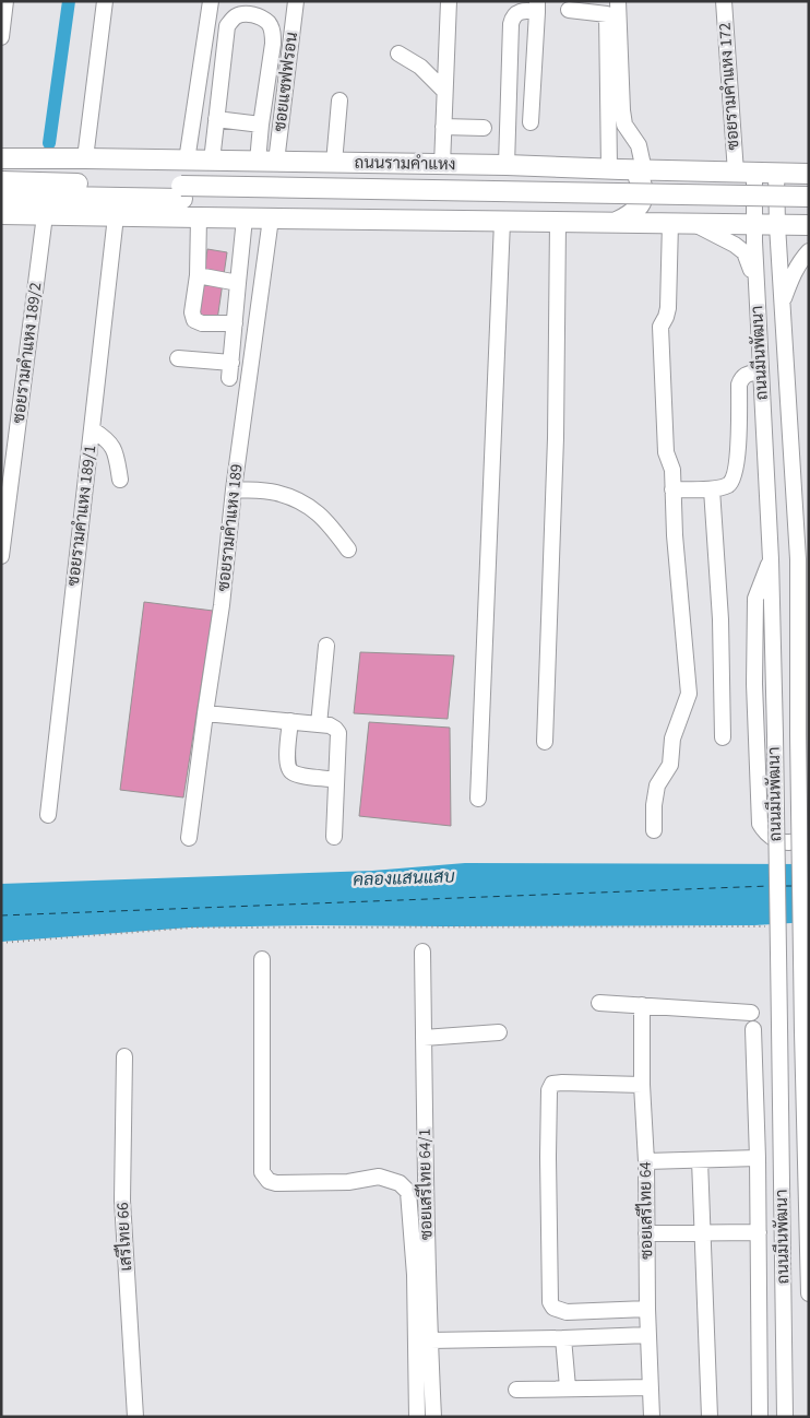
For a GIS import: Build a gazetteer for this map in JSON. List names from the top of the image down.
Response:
{
  "streets": {
    "main road": ["ถนนรามคำแหง"],
    "street": [
      "ซอยแซฟฟรอน",
      "ซอยรามคำแหง 172",
      "ซอยรามคำแหง 189/2",
      "ถนนมีนพัฒนา",
      "ซอยรามคำแหง 189/1",
      "ซอยรามคำแหง 189",
      "ซอยเสรีไทย 64/1",
      "ซอยเสรีไทย 64",
      "เสรีไทย 66"
    ]
  },
  "crossings": [
    ["ซอยแซฟฟรอน", "ถนนรามคำแหง"],
    ["ซอยรามคำแหง 172", "ถนนรามคำแหง"],
    ["ถนนรามคำแหง", "ถนนมีนพัฒนา"]
  ],
  "water": ["คลองแสนแสบ"]
}
